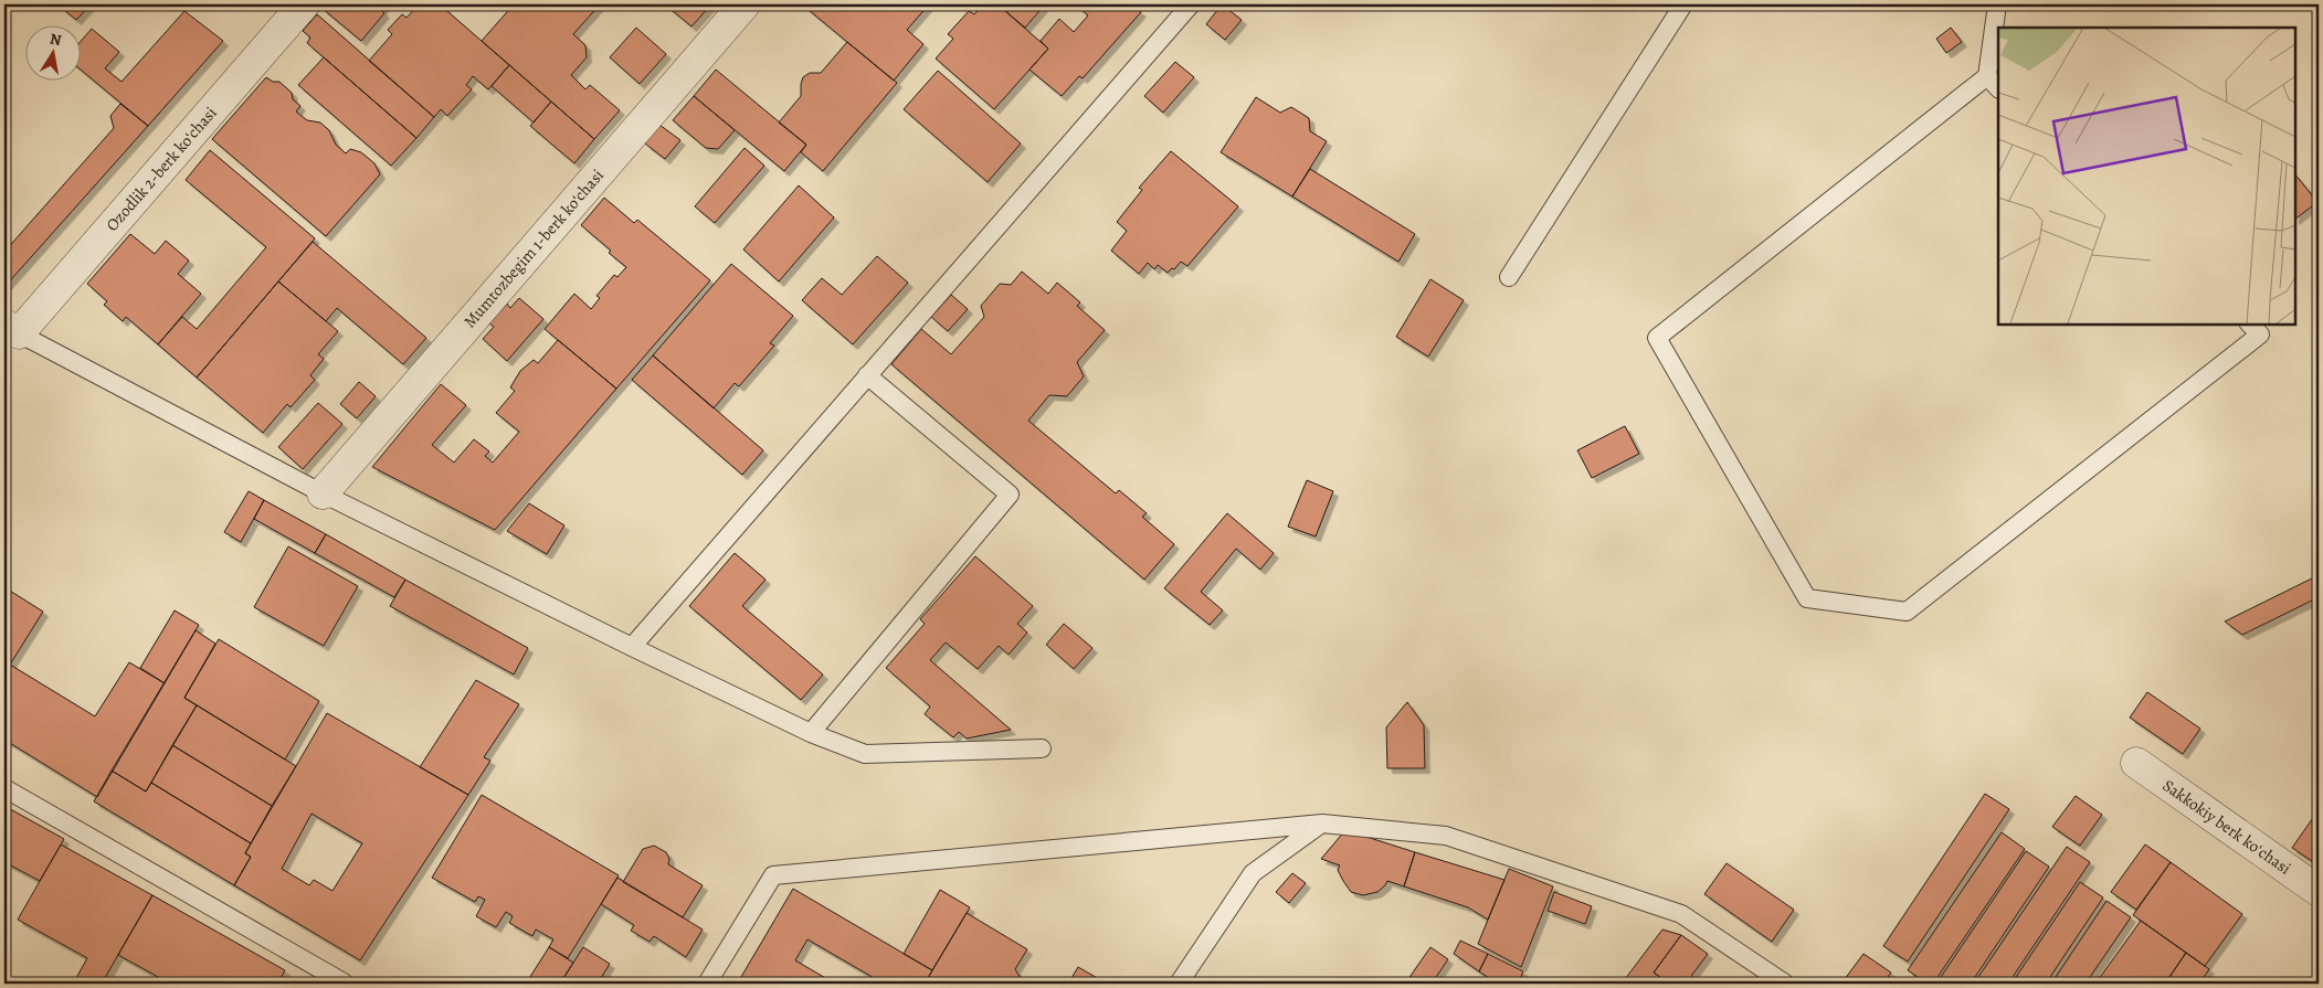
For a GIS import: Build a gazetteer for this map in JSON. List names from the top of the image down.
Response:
{
  "streets": {
    "street": ["Ozodlik 2-berk koʻchasi", "Mumtozbegim 1-berk koʻchasi", "Sakkokiy berk koʻchasi"]
  },
  "north": "top"
}
